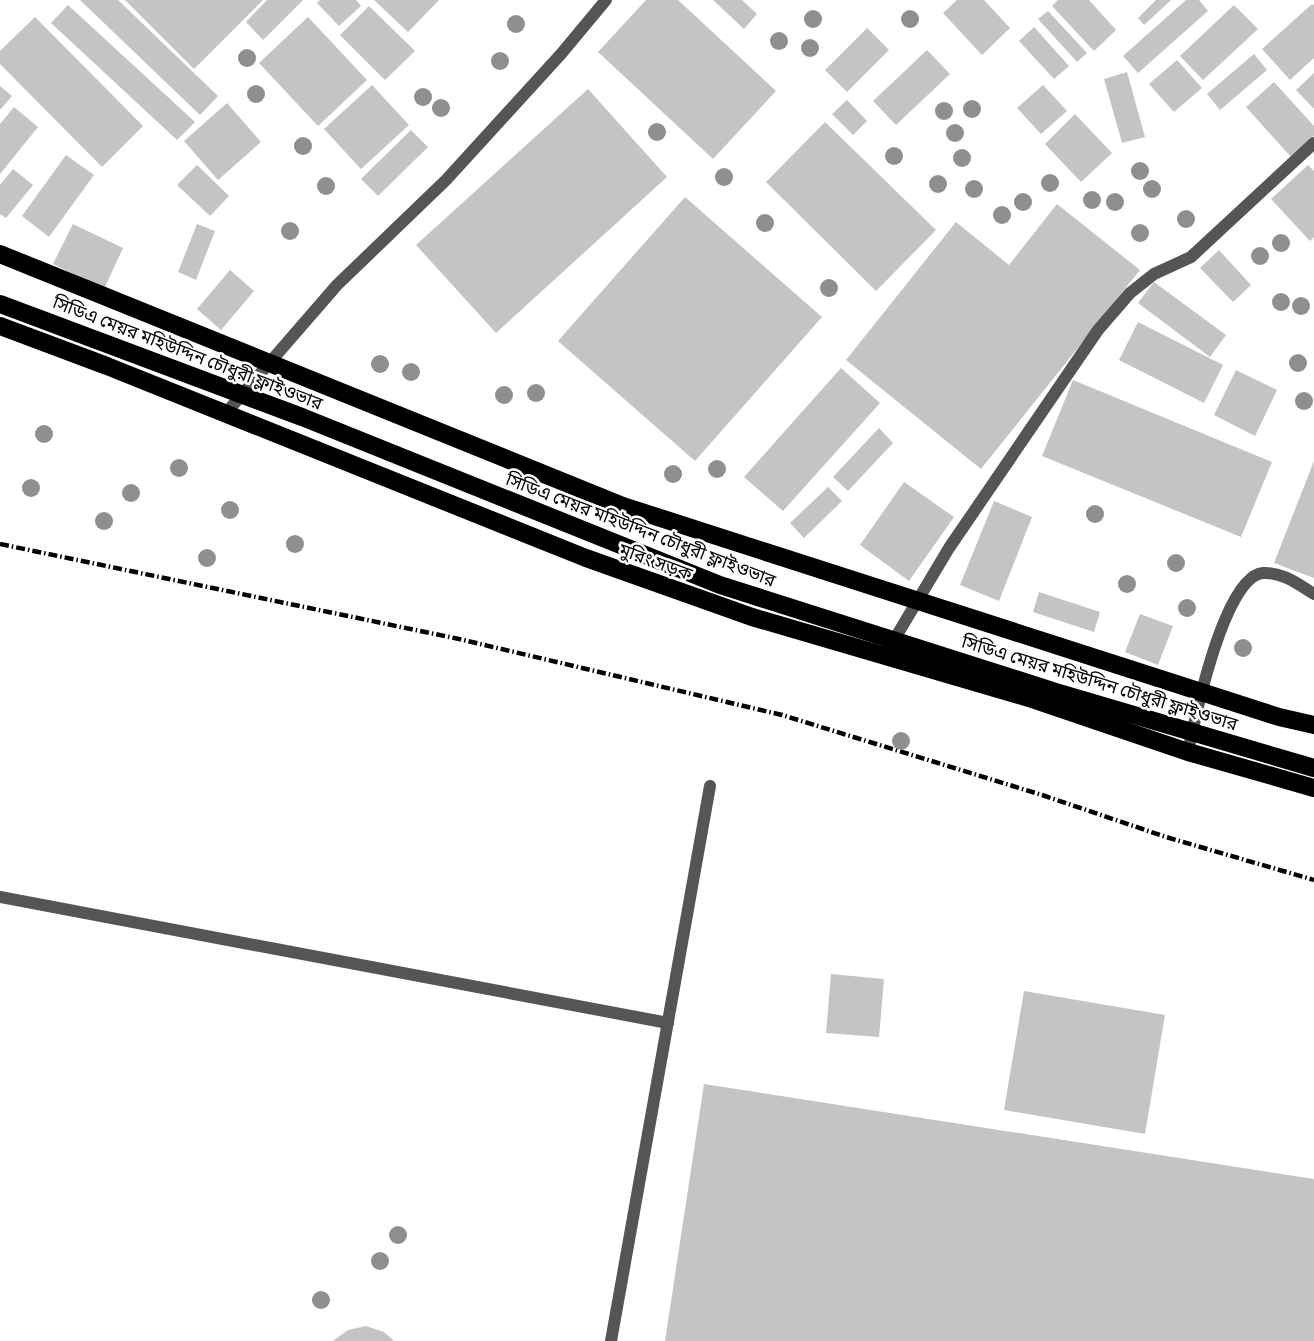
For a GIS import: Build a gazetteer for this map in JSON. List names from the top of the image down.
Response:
{
  "streets": {
    "highway": ["সিডিএ মেয়র মহিউদ্দিন চৌধুরী ফ্লাইওভার", "মুরিং সড়ক"]
  }
}
